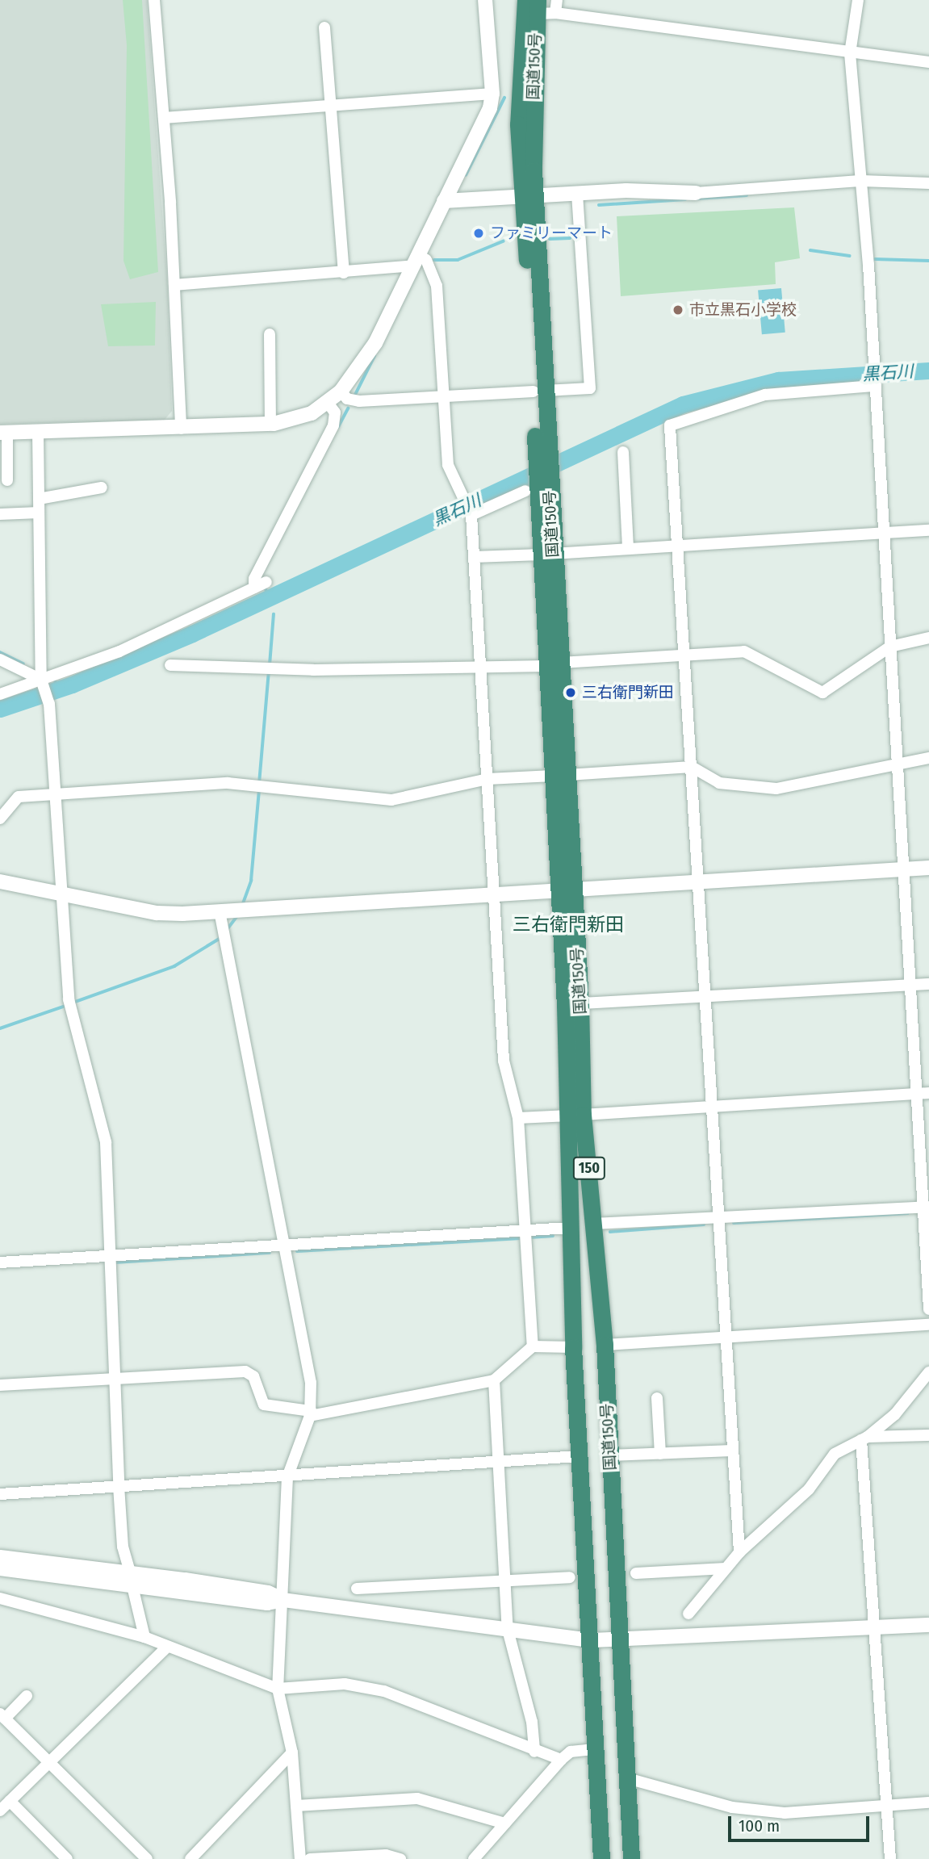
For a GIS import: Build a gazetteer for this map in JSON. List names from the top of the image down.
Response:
{
  "streets": {
    "highway": ["国道150号", "150"]
  },
  "districts": ["三右衛門新田"],
  "water": ["黒石川"],
  "places": ["ファミリーマート", "市立黒石小学校", "三右衛門新田"],
  "scale_bar": "100 m"
}
